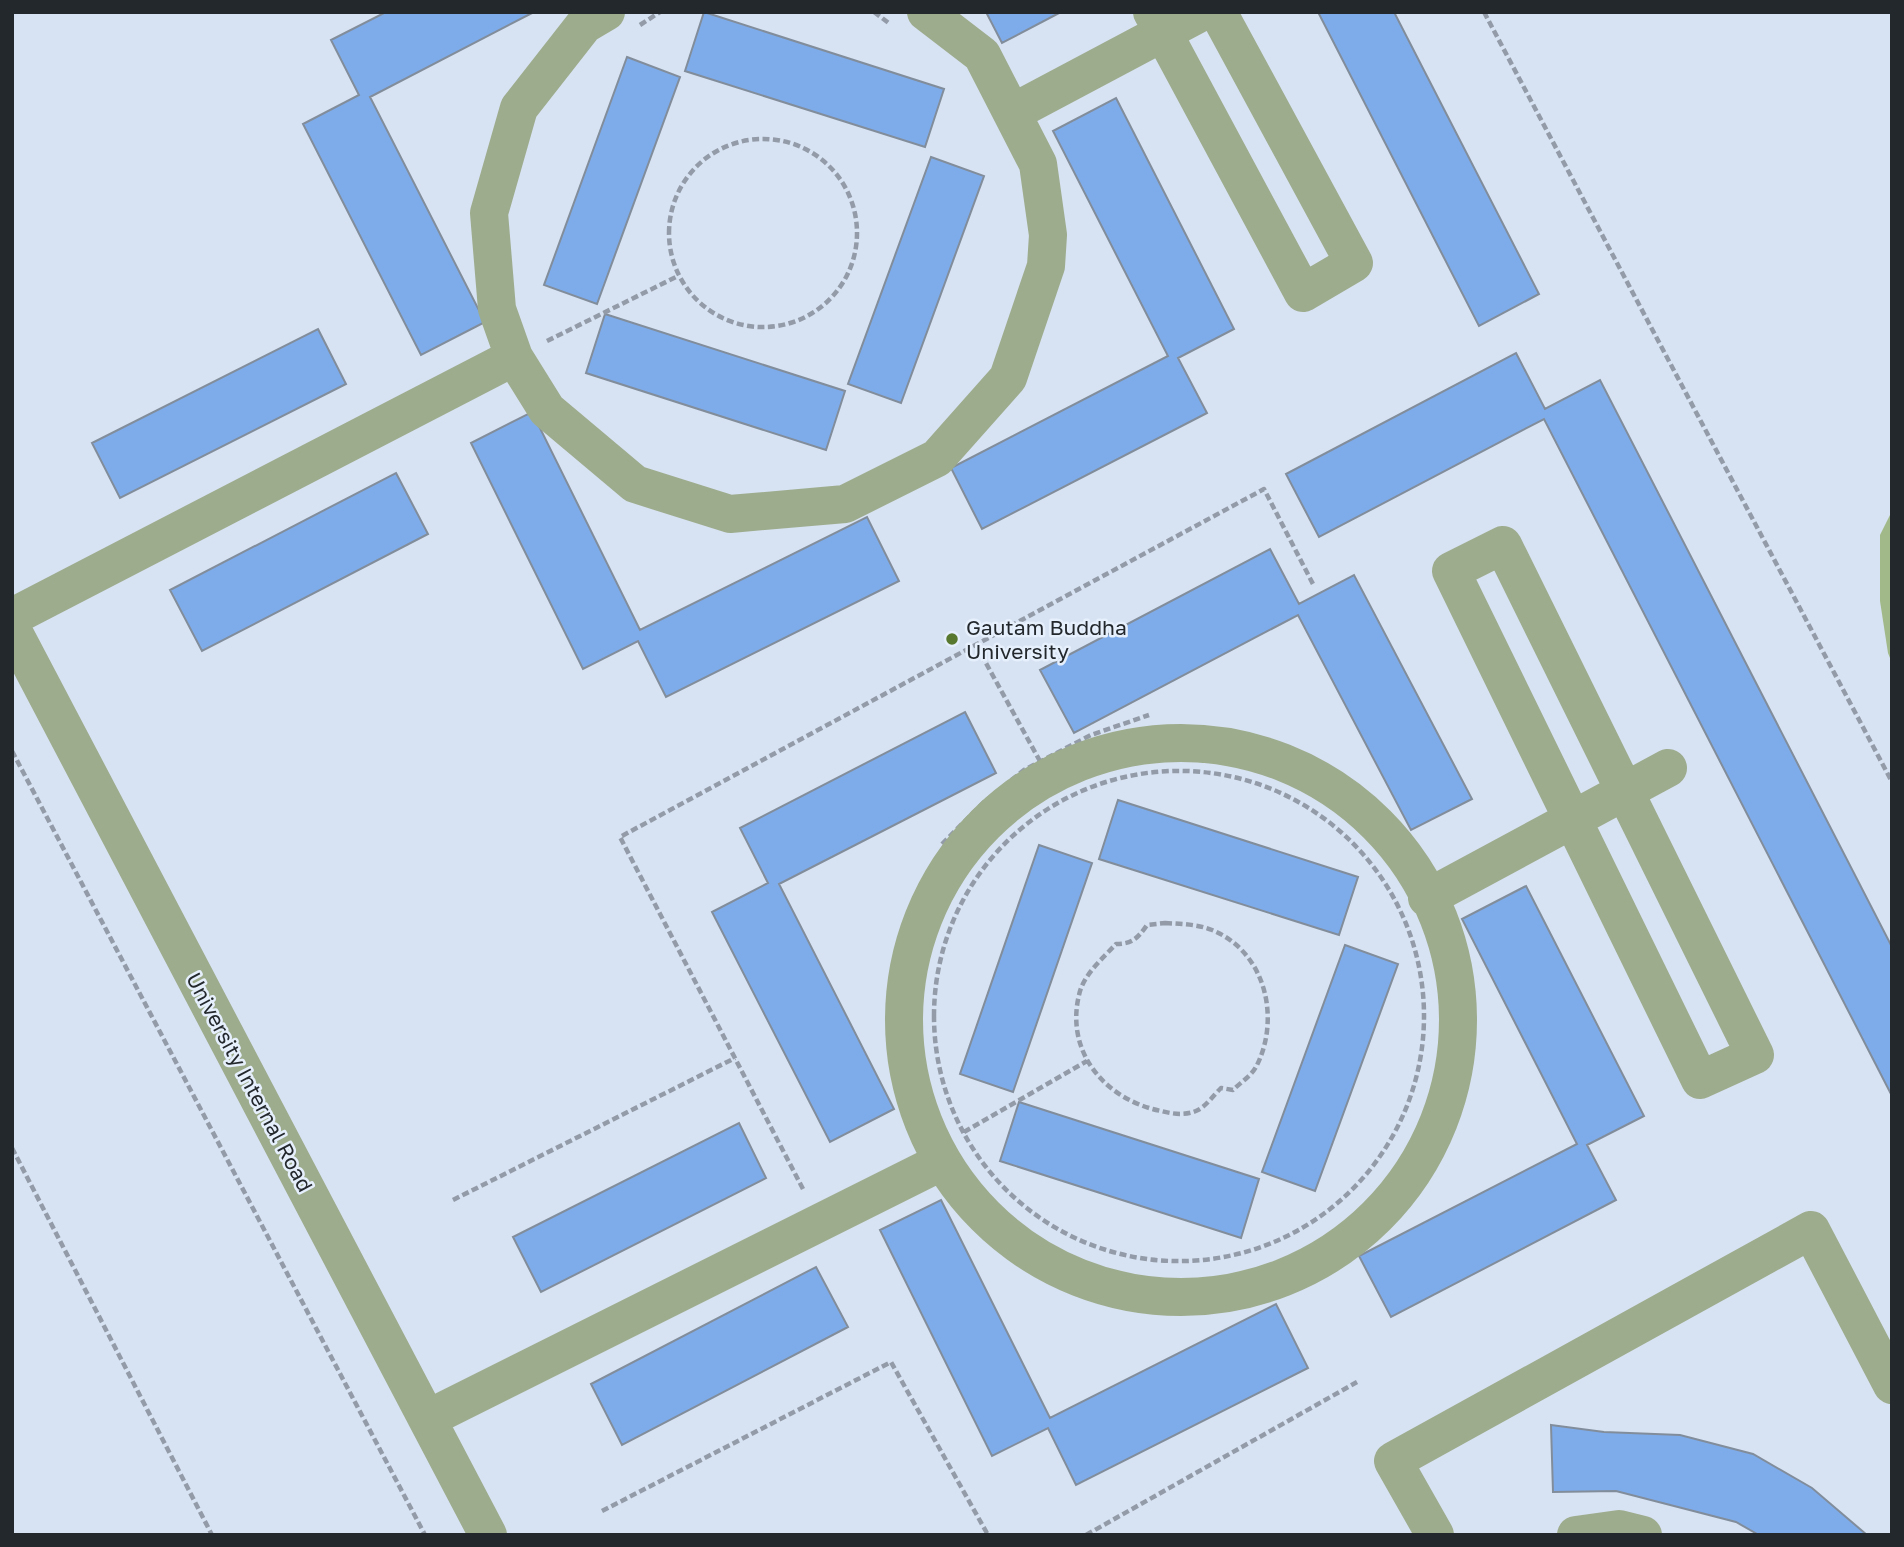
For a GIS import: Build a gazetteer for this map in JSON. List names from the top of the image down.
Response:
{
  "streets": {
    "lane": ["University Internal Road"]
  },
  "places": ["Gautam Buddha University"]
}
